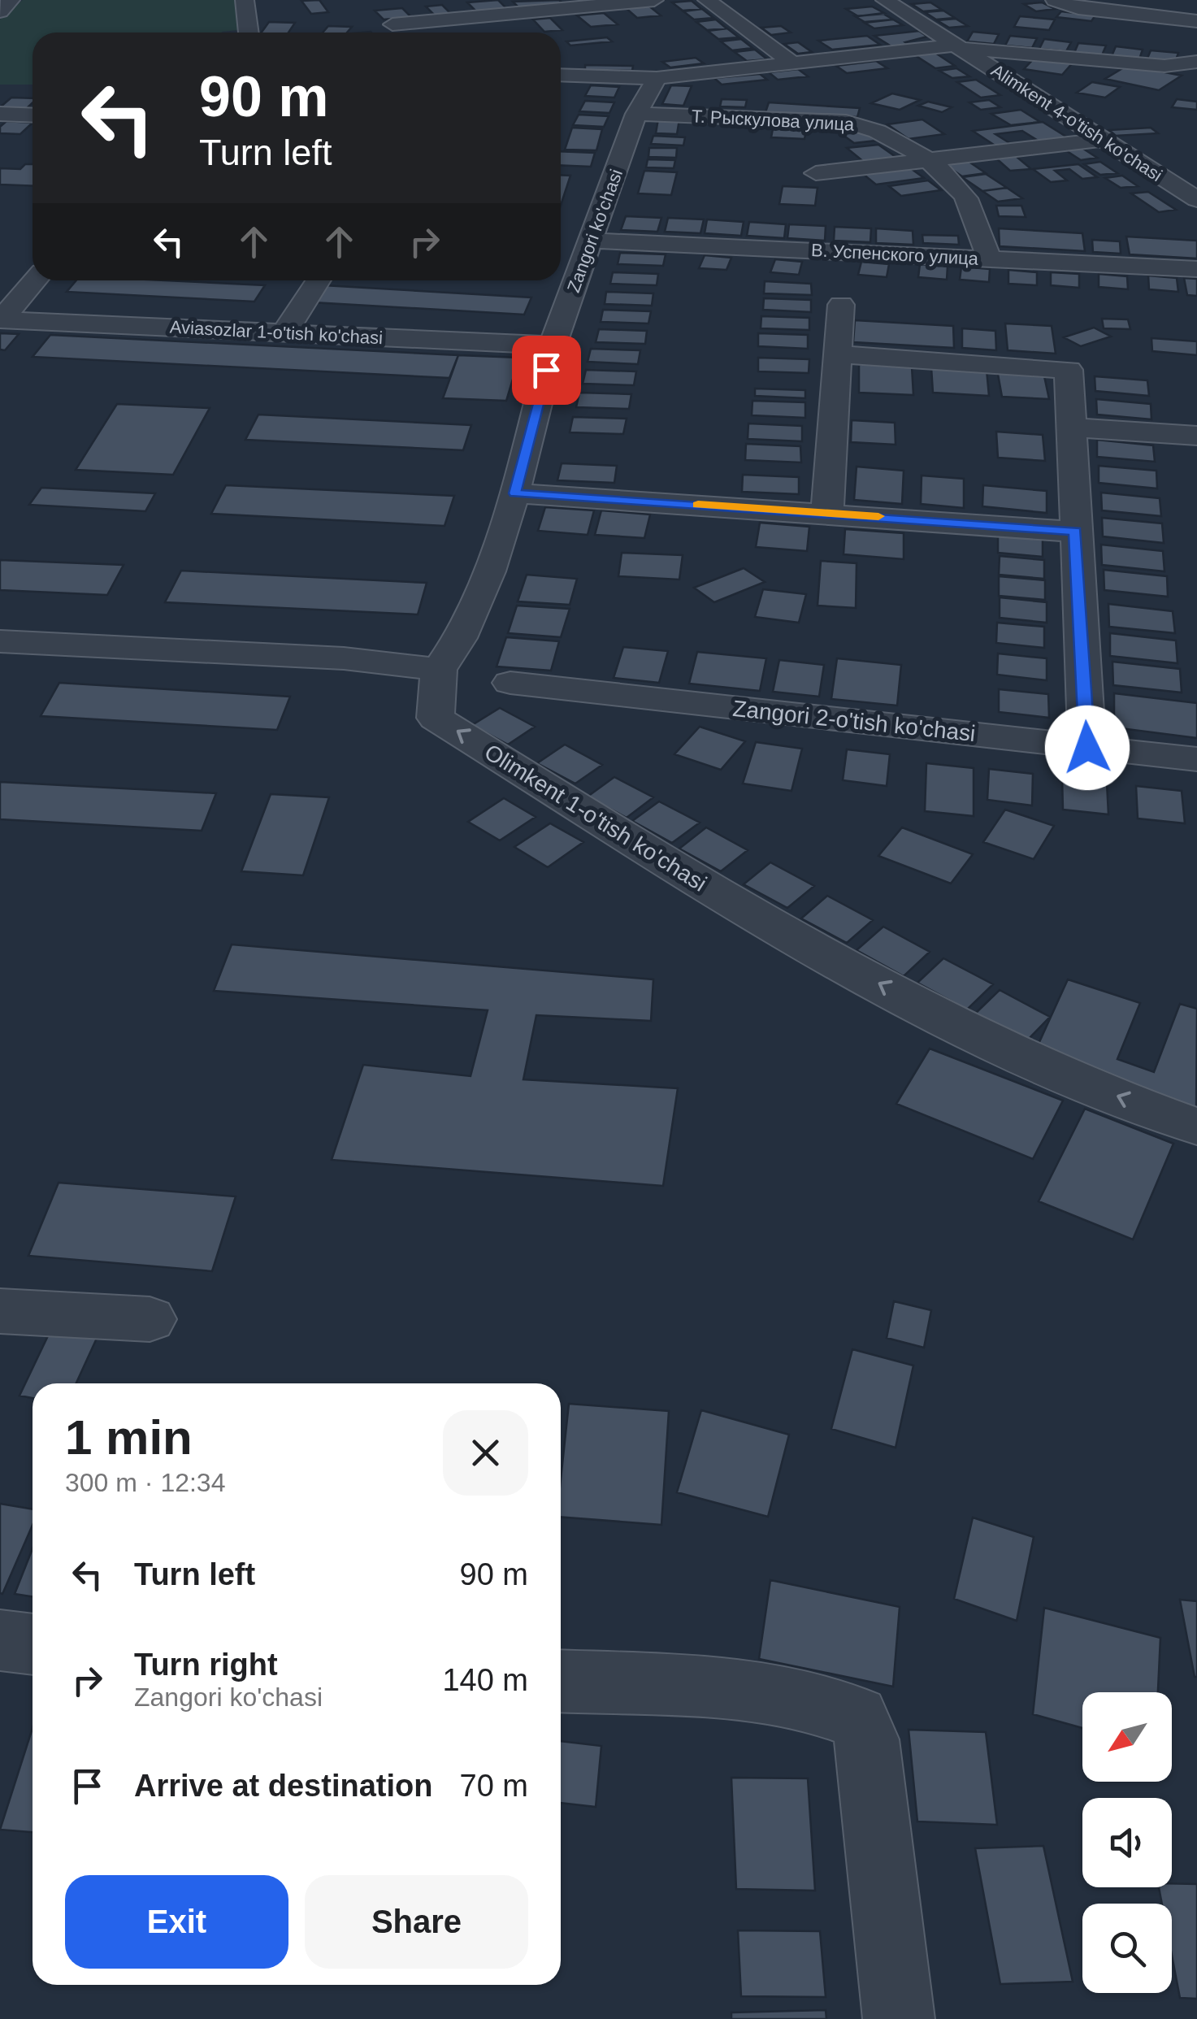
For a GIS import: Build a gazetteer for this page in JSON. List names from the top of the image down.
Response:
{
  "streets": {
    "street": [
      "Т. Рыскулова улица",
      "Alimkent 4-o'tish ko'chasi",
      "Zangori ko'chasi",
      "В. Успенского улица",
      "Aviasozlar 1-o'tish ko'chasi",
      "Zangori 2-o'tish ko'chasi",
      "Olimkent 1-o'tish ko'chasi"
    ]
  },
  "crossings": [
    ["Т. Рыскулова улица", "Zangori ko'chasi"],
    ["Т. Рыскулова улица", "В. Успенского улица"],
    ["Zangori ko'chasi", "В. Успенского улица"],
    ["Zangori ko'chasi", "Aviasozlar 1-o'tish ko'chasi"],
    ["Zangori ko'chasi", "Olimkent 1-o'tish ko'chasi"]
  ],
  "one_way": ["Olimkent 1-o'tish ko'chasi"],
  "north": "bottom left",
  "page": {
    "turn": ["90 m", "Turn left"],
    "heading": ["1 min", "300 m · 12:34"],
    "list": [
      {
        "name": "Turn left",
        "value": "90 m"
      },
      {
        "name": "Turn right",
        "note": "Zangori ko'chasi",
        "value": "140 m"
      },
      {
        "name": "Arrive at destination",
        "value": "70 m"
      }
    ],
    "buttons": ["Exit", "Share"]
  }
}
